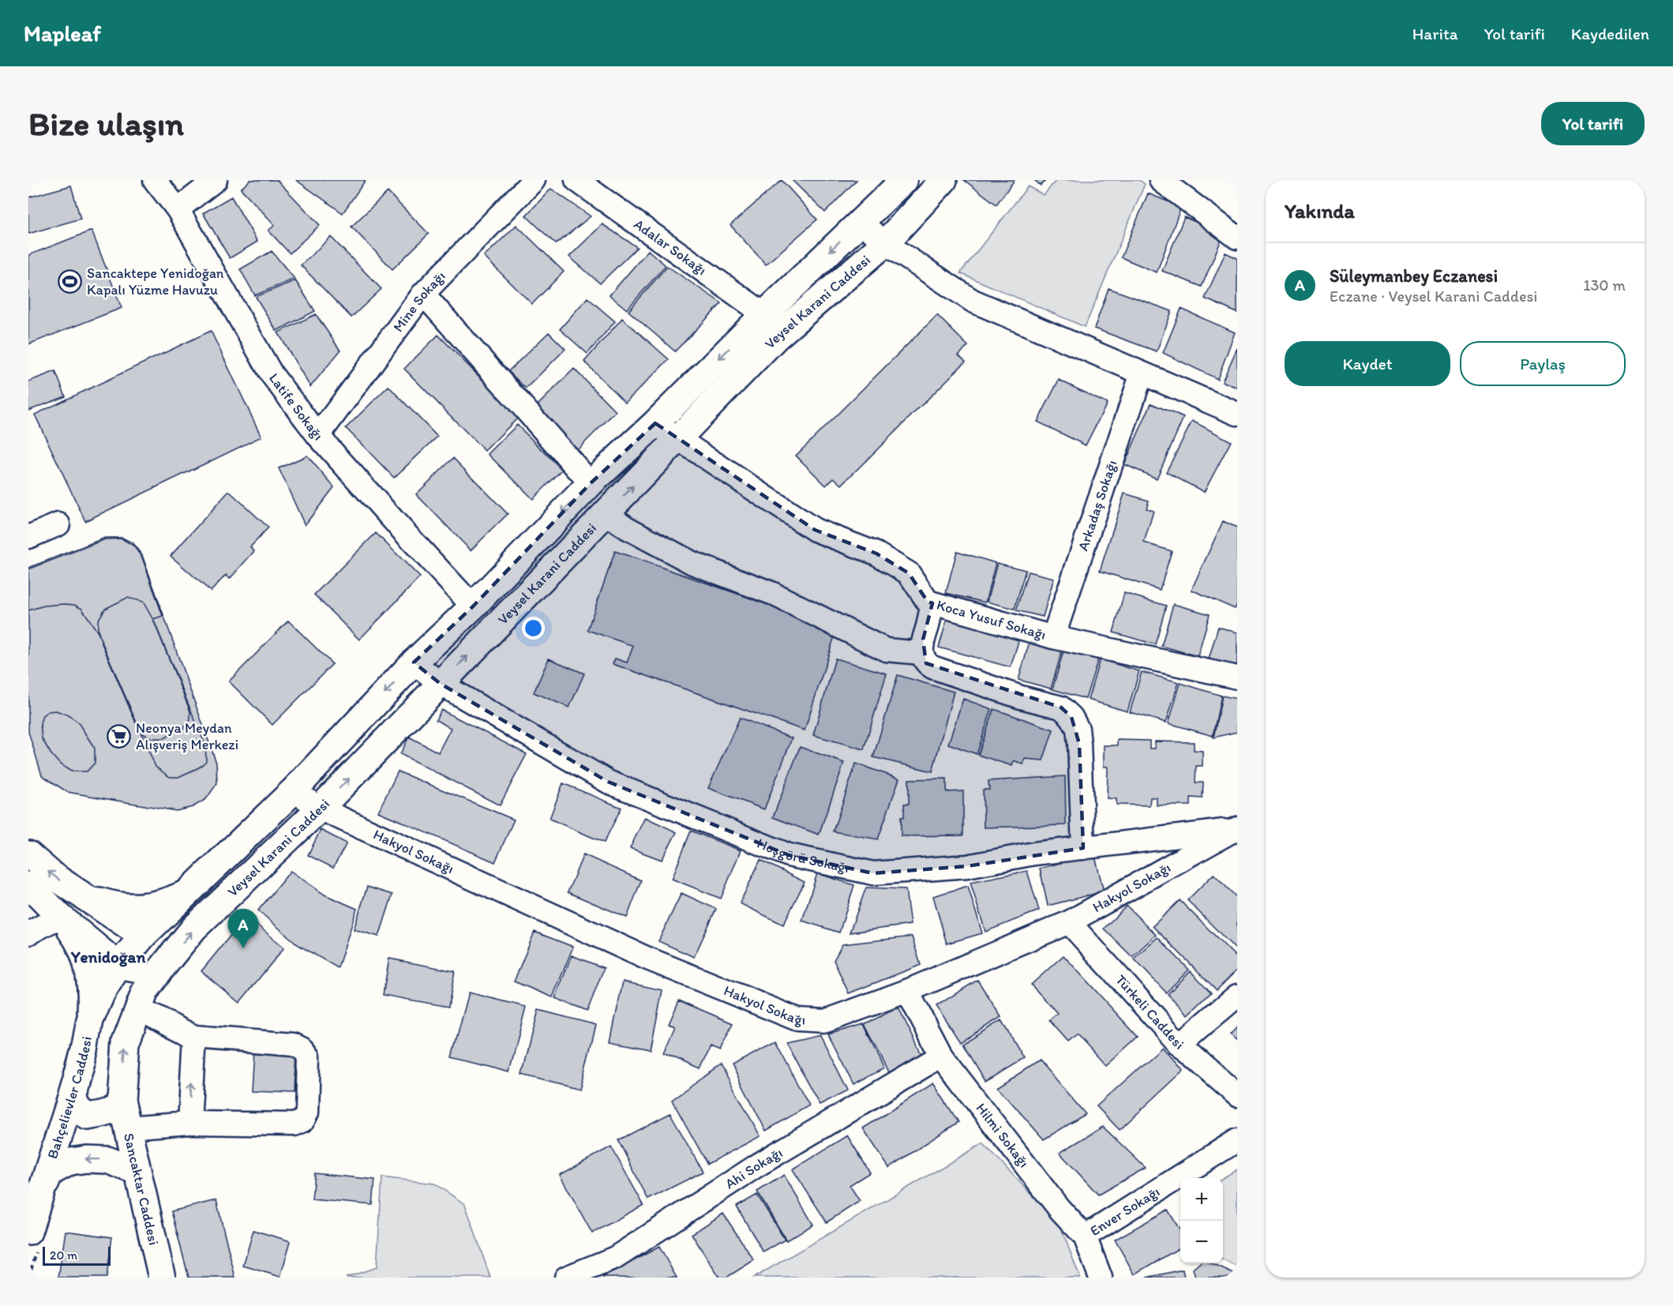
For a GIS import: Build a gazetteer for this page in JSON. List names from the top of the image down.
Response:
{
  "streets": {
    "main road": ["Veysel Karani Caddesi", "Bahçelievler Caddesi", "Sancaktar Caddesi"],
    "street": [
      "Adalar Sokağı",
      "Mine Sokağı",
      "Latife Sokağı",
      "Arkadaş Sokağı",
      "Koca Yusuf Sokağı",
      "Hakyol Sokağı",
      "Hoşgörü Sokağı",
      "Türkeli Caddesi",
      "Hilmi Sokağı",
      "Ahi Sokağı",
      "Enver Sokağı"
    ]
  },
  "crossings": [
    ["Adalar Sokağı", "Veysel Karani Caddesi"],
    ["Veysel Karani Caddesi", "Latife Sokağı"],
    ["Veysel Karani Caddesi", "Koca Yusuf Sokağı"],
    ["Veysel Karani Caddesi", "Hakyol Sokağı"],
    ["Veysel Karani Caddesi", "Hoşgörü Sokağı"],
    ["Veysel Karani Caddesi", "Bahçelievler Caddesi"],
    ["Mine Sokağı", "Latife Sokağı"],
    ["Arkadaş Sokağı", "Koca Yusuf Sokağı"],
    ["Hakyol Sokağı", "Hoşgörü Sokağı"],
    ["Hakyol Sokağı", "Türkeli Caddesi"],
    ["Hakyol Sokağı", "Hilmi Sokağı"],
    ["Hilmi Sokağı", "Ahi Sokağı"],
    ["Hilmi Sokağı", "Enver Sokağı"]
  ],
  "districts": ["Yenidoğan"],
  "places": {
    "sports": ["Sancaktepe Yenidoğan Kapalı Yüzme Havuzu"],
    "supermarket": ["Neonya Meydan Alışveriş Merkezi"]
  },
  "scale_bar": "20 m",
  "page": {
    "header": "Mapleaf",
    "nav": ["Harita", "Yol tarifi", "Kaydedilen"],
    "buttons": [
      "Yol tarifi",
      ["Kaydet", "Paylaş"]
    ],
    "title": "Bize ulaşın",
    "heading": "Yakında",
    "list": [
      {
        "mark": "A",
        "name": "Süleymanbey Eczanesi",
        "note": "Eczane · Veysel Karani Caddesi",
        "value": "130 m"
      }
    ],
    "pins": "A",
    "map_buttons": ["+", "−"],
    "scale": "20 m"
  }
}
